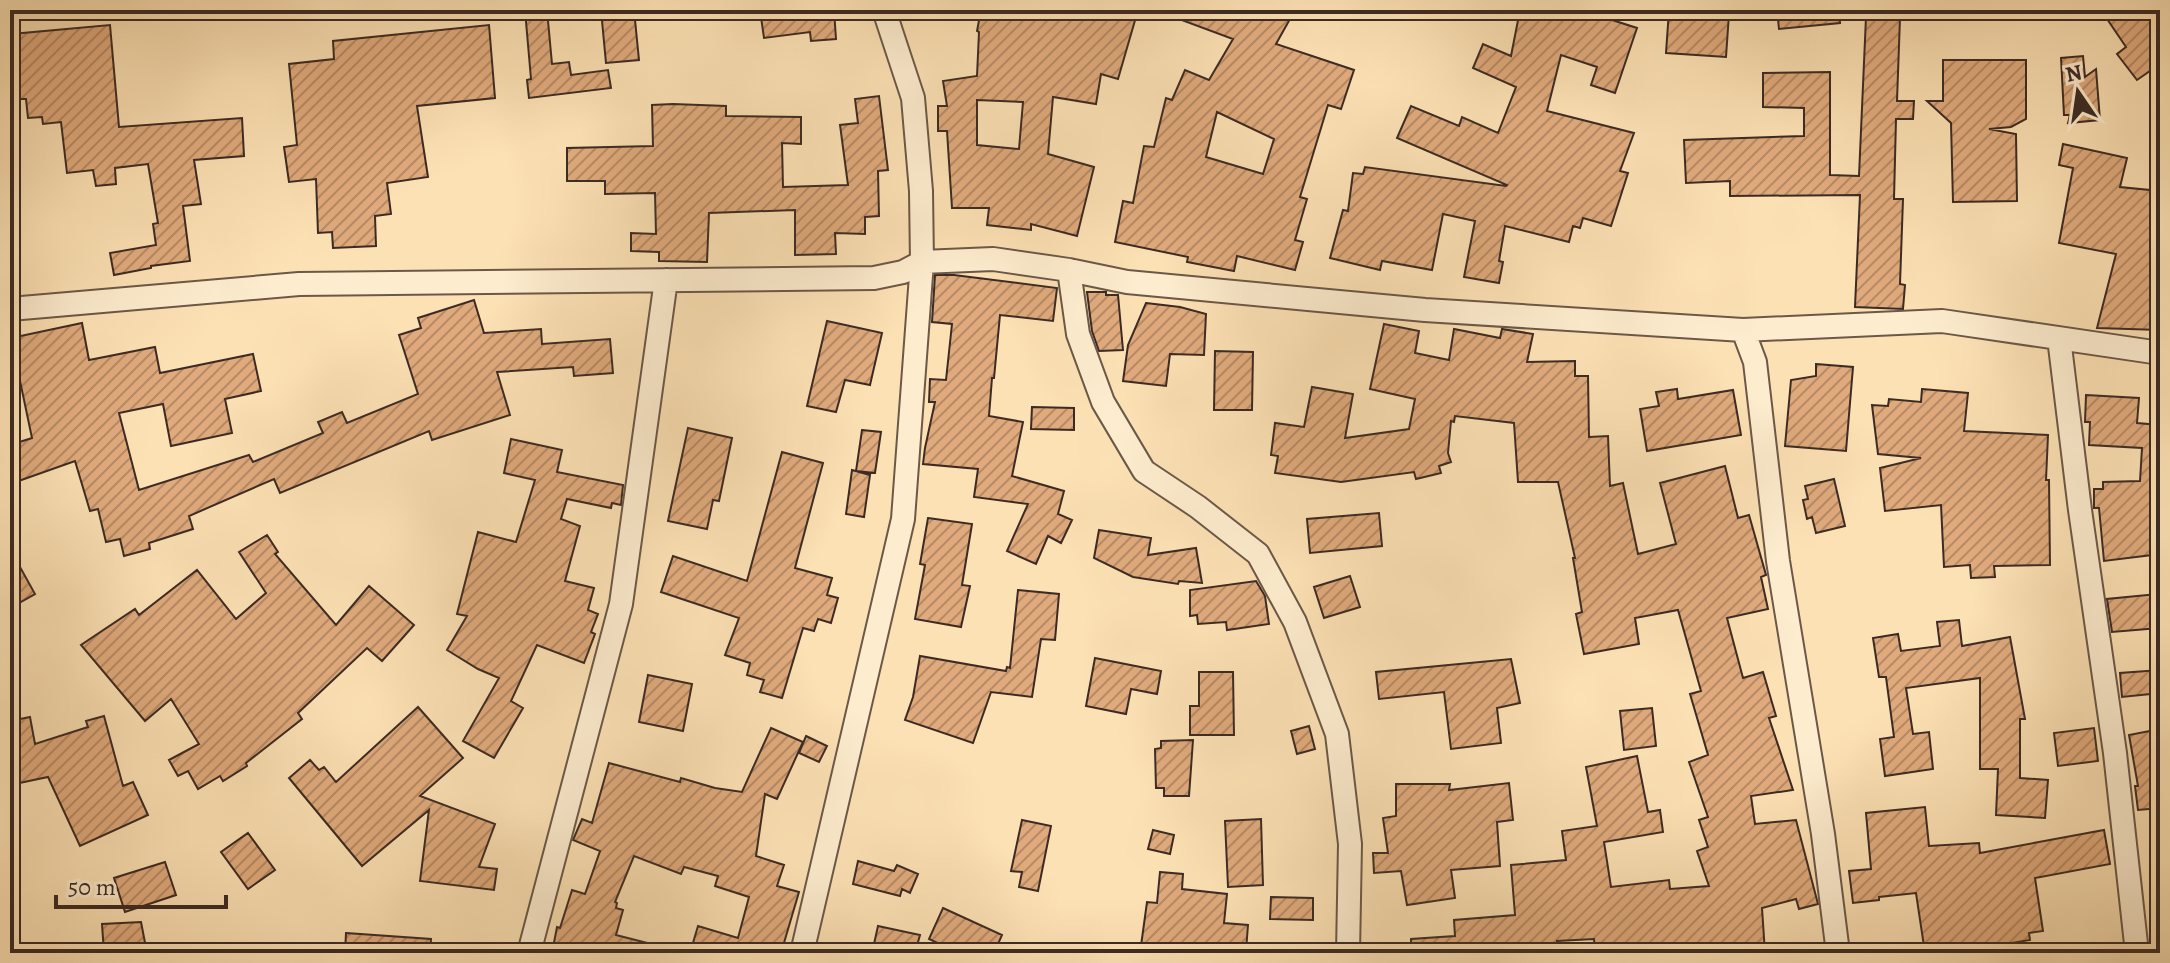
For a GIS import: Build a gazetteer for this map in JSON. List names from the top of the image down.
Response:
{
  "scale_bar": "50 m",
  "north": "top"
}
